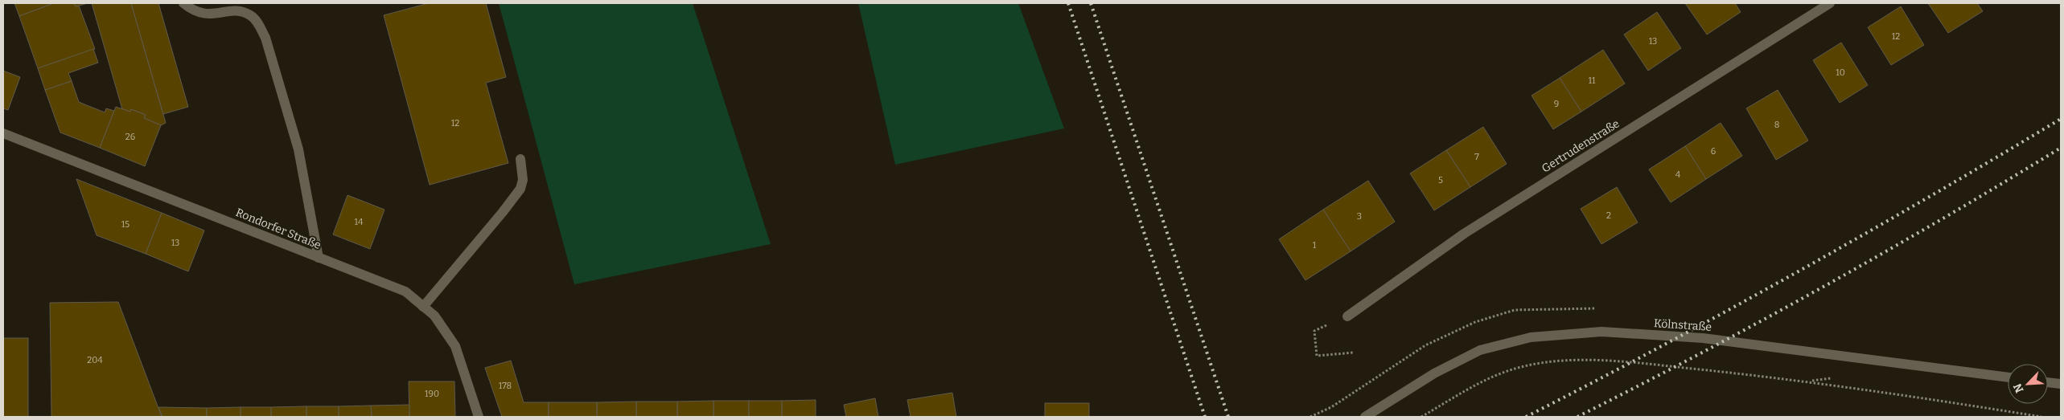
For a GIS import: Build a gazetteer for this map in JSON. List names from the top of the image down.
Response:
{
  "streets": {
    "street": ["Gertrudenstraße", "Rondorfer Straße", "Kölnstraße"]
  },
  "house_numbers": [
    "12",
    "13",
    "10",
    "11",
    "9",
    "12",
    "8",
    "26",
    "6",
    "7",
    "4",
    "5",
    "2",
    "3",
    "14",
    "15",
    "13",
    "1",
    "204",
    "178",
    "190"
  ],
  "north": "bottom left"
}
